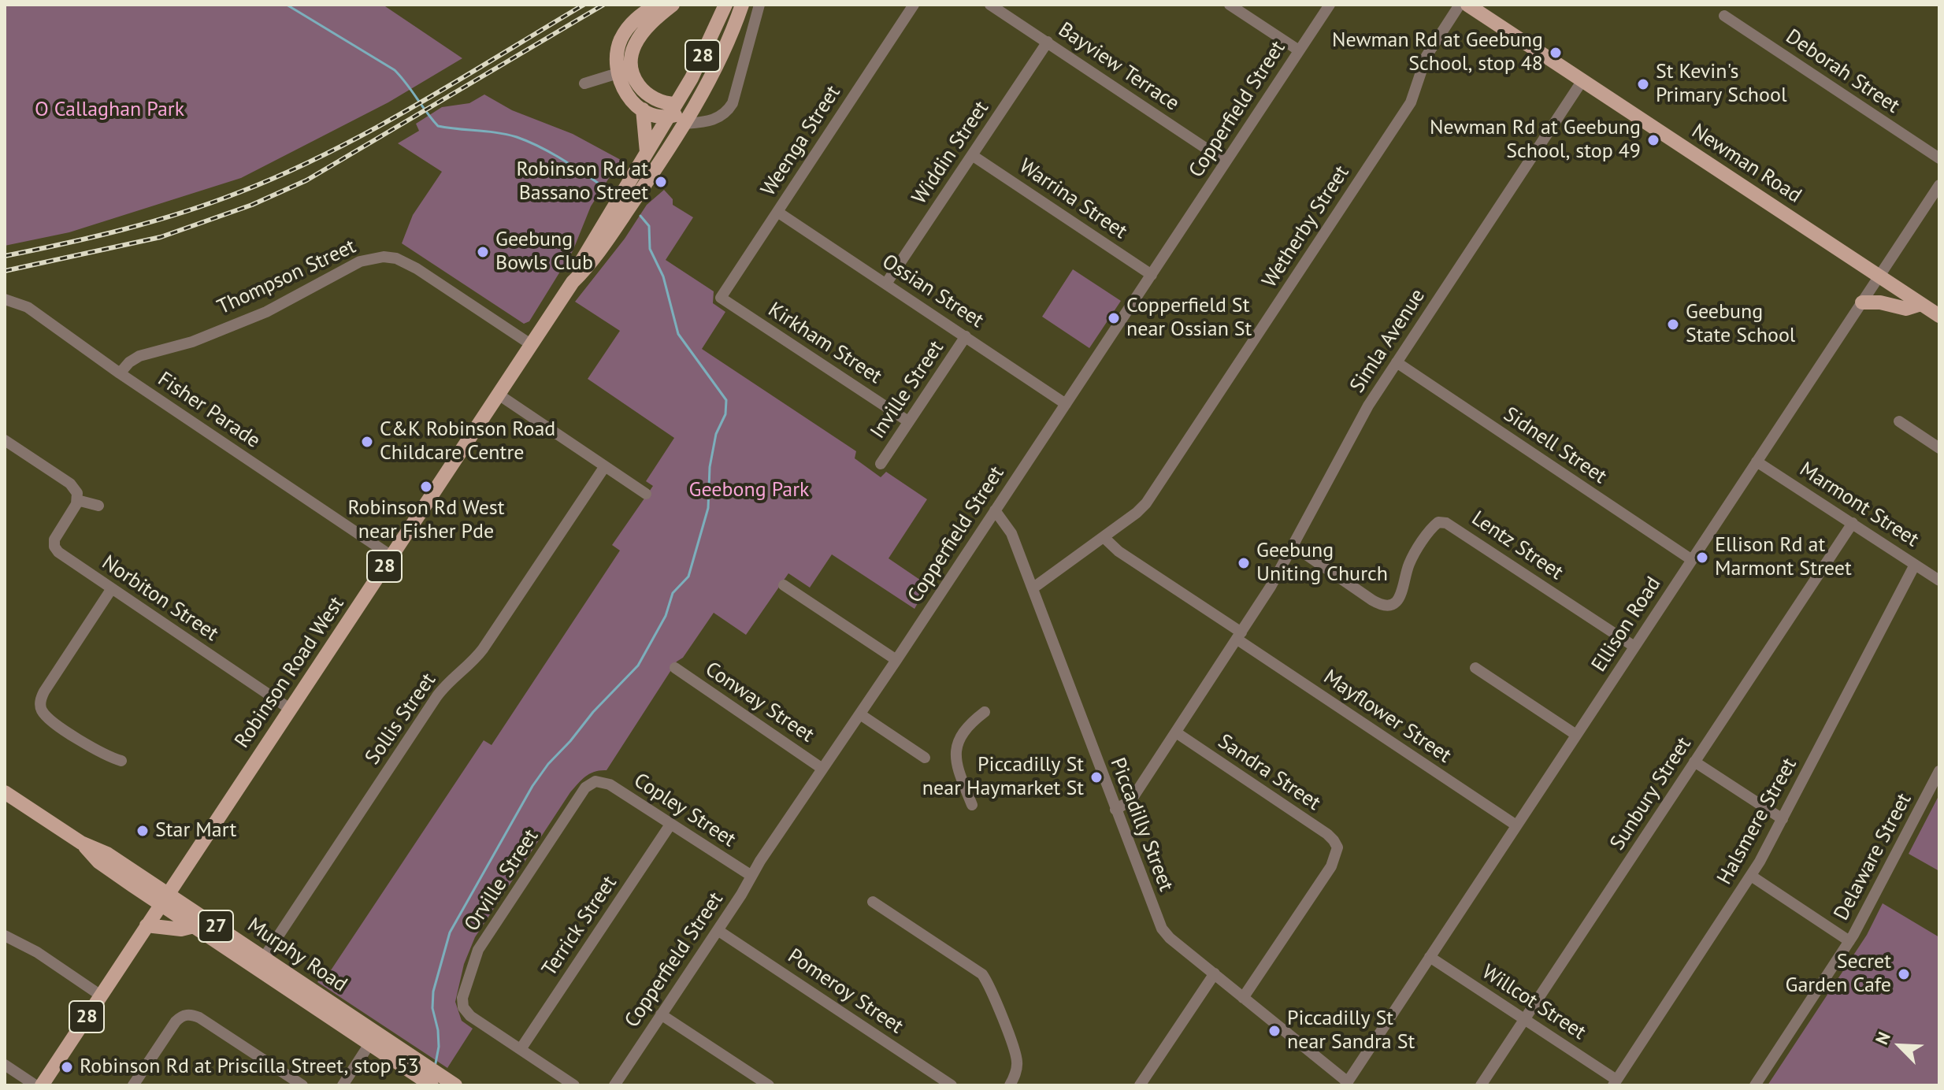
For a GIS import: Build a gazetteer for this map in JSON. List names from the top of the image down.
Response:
{
  "streets": {
    "main road": [
      "28",
      "Newman Road",
      "Robinson Road West",
      "27",
      "Murphy Road"
    ],
    "street": [
      "Bayview Terrace",
      "Deborah Street",
      "Copperfield Street",
      "Weenga Street",
      "Widdin Street",
      "Warrina Street",
      "Wetherby Street",
      "Thompson Street",
      "Ossian Street",
      "Simla Avenue",
      "Kirkham Street",
      "Inville Street",
      "Fisher Parade",
      "Sidnell Street",
      "Marmont Street",
      "Lentz Street",
      "Norbiton Street",
      "Ellison Road",
      "Conway Street",
      "Mayflower Street",
      "Sollis Street",
      "Sandra Street",
      "Sunbury Street",
      "Copley Street",
      "Halsmere Street",
      "Piccadilly Street",
      "Delaware Street",
      "Orville Street",
      "Terrick Street",
      "Pomeroy Street",
      "Willcot Street"
    ]
  },
  "crossings": [
    ["Bayview Terrace", "Copperfield Street"],
    ["Bayview Terrace", "Widdin Street"],
    ["Copperfield Street", "Warrina Street"],
    ["Copperfield Street", "Ossian Street"],
    ["Copperfield Street", "Conway Street"],
    ["Copperfield Street", "Copley Street"],
    ["Copperfield Street", "Piccadilly Street"],
    ["Copperfield Street", "Pomeroy Street"],
    ["Weenga Street", "Ossian Street"],
    ["Weenga Street", "Kirkham Street"],
    ["Widdin Street", "Warrina Street"],
    ["Widdin Street", "Ossian Street"],
    ["Newman Road", "Simla Avenue"],
    ["Newman Road", "Ellison Road"],
    ["Wetherby Street", "Mayflower Street"],
    ["Wetherby Street", "Piccadilly Street"],
    ["Thompson Street", "Fisher Parade"],
    ["Thompson Street", "Robinson Road West"],
    ["Ossian Street", "Inville Street"],
    ["Simla Avenue", "Sidnell Street"],
    ["Simla Avenue", "Lentz Street"],
    ["Simla Avenue", "Mayflower Street"],
    ["Simla Avenue", "Sandra Street"],
    ["Simla Avenue", "Piccadilly Street"],
    ["Kirkham Street", "Inville Street"],
    ["Fisher Parade", "Robinson Road West"],
    ["Sidnell Street", "Ellison Road"],
    ["Marmont Street", "Ellison Road"],
    ["Marmont Street", "Sunbury Street"],
    ["Marmont Street", "Halsmere Street"],
    ["Lentz Street", "Ellison Road"],
    ["Norbiton Street", "Robinson Road West"],
    ["Ellison Road", "Mayflower Street"],
    ["Ellison Road", "Piccadilly Street"],
    ["Ellison Road", "Willcot Street"],
    ["Robinson Road West", "Murphy Road"],
    ["Sollis Street", "Murphy Road"],
    ["Sandra Street", "Piccadilly Street"],
    ["Sunbury Street", "Willcot Street"],
    ["Copley Street", "Orville Street"],
    ["Copley Street", "Terrick Street"],
    ["Halsmere Street", "Willcot Street"],
    ["Orville Street", "Terrick Street"]
  ],
  "parks": ["O Callaghan Park", "Geebong Park"],
  "places": [
    "Newman Rd at Geebung School, stop 48",
    "St Kevin's Primary School",
    "Newman Rd at Geebung School, stop 49",
    "Robinson Rd at Bassano Street",
    "Geebung Bowls Club",
    "Copperfield St near Ossian St",
    "Geebung State School",
    "C&K Robinson Road Childcare Centre",
    "Robinson Rd West near Fisher Pde",
    "Ellison Rd at Marmont Street",
    "Geebung Uniting Church",
    "Piccadilly St near Haymarket St",
    "Star Mart",
    "Secret Garden Cafe",
    "Piccadilly St near Sandra St",
    "Robinson Rd at Priscilla Street, stop 53"
  ],
  "north": "top left"
}
